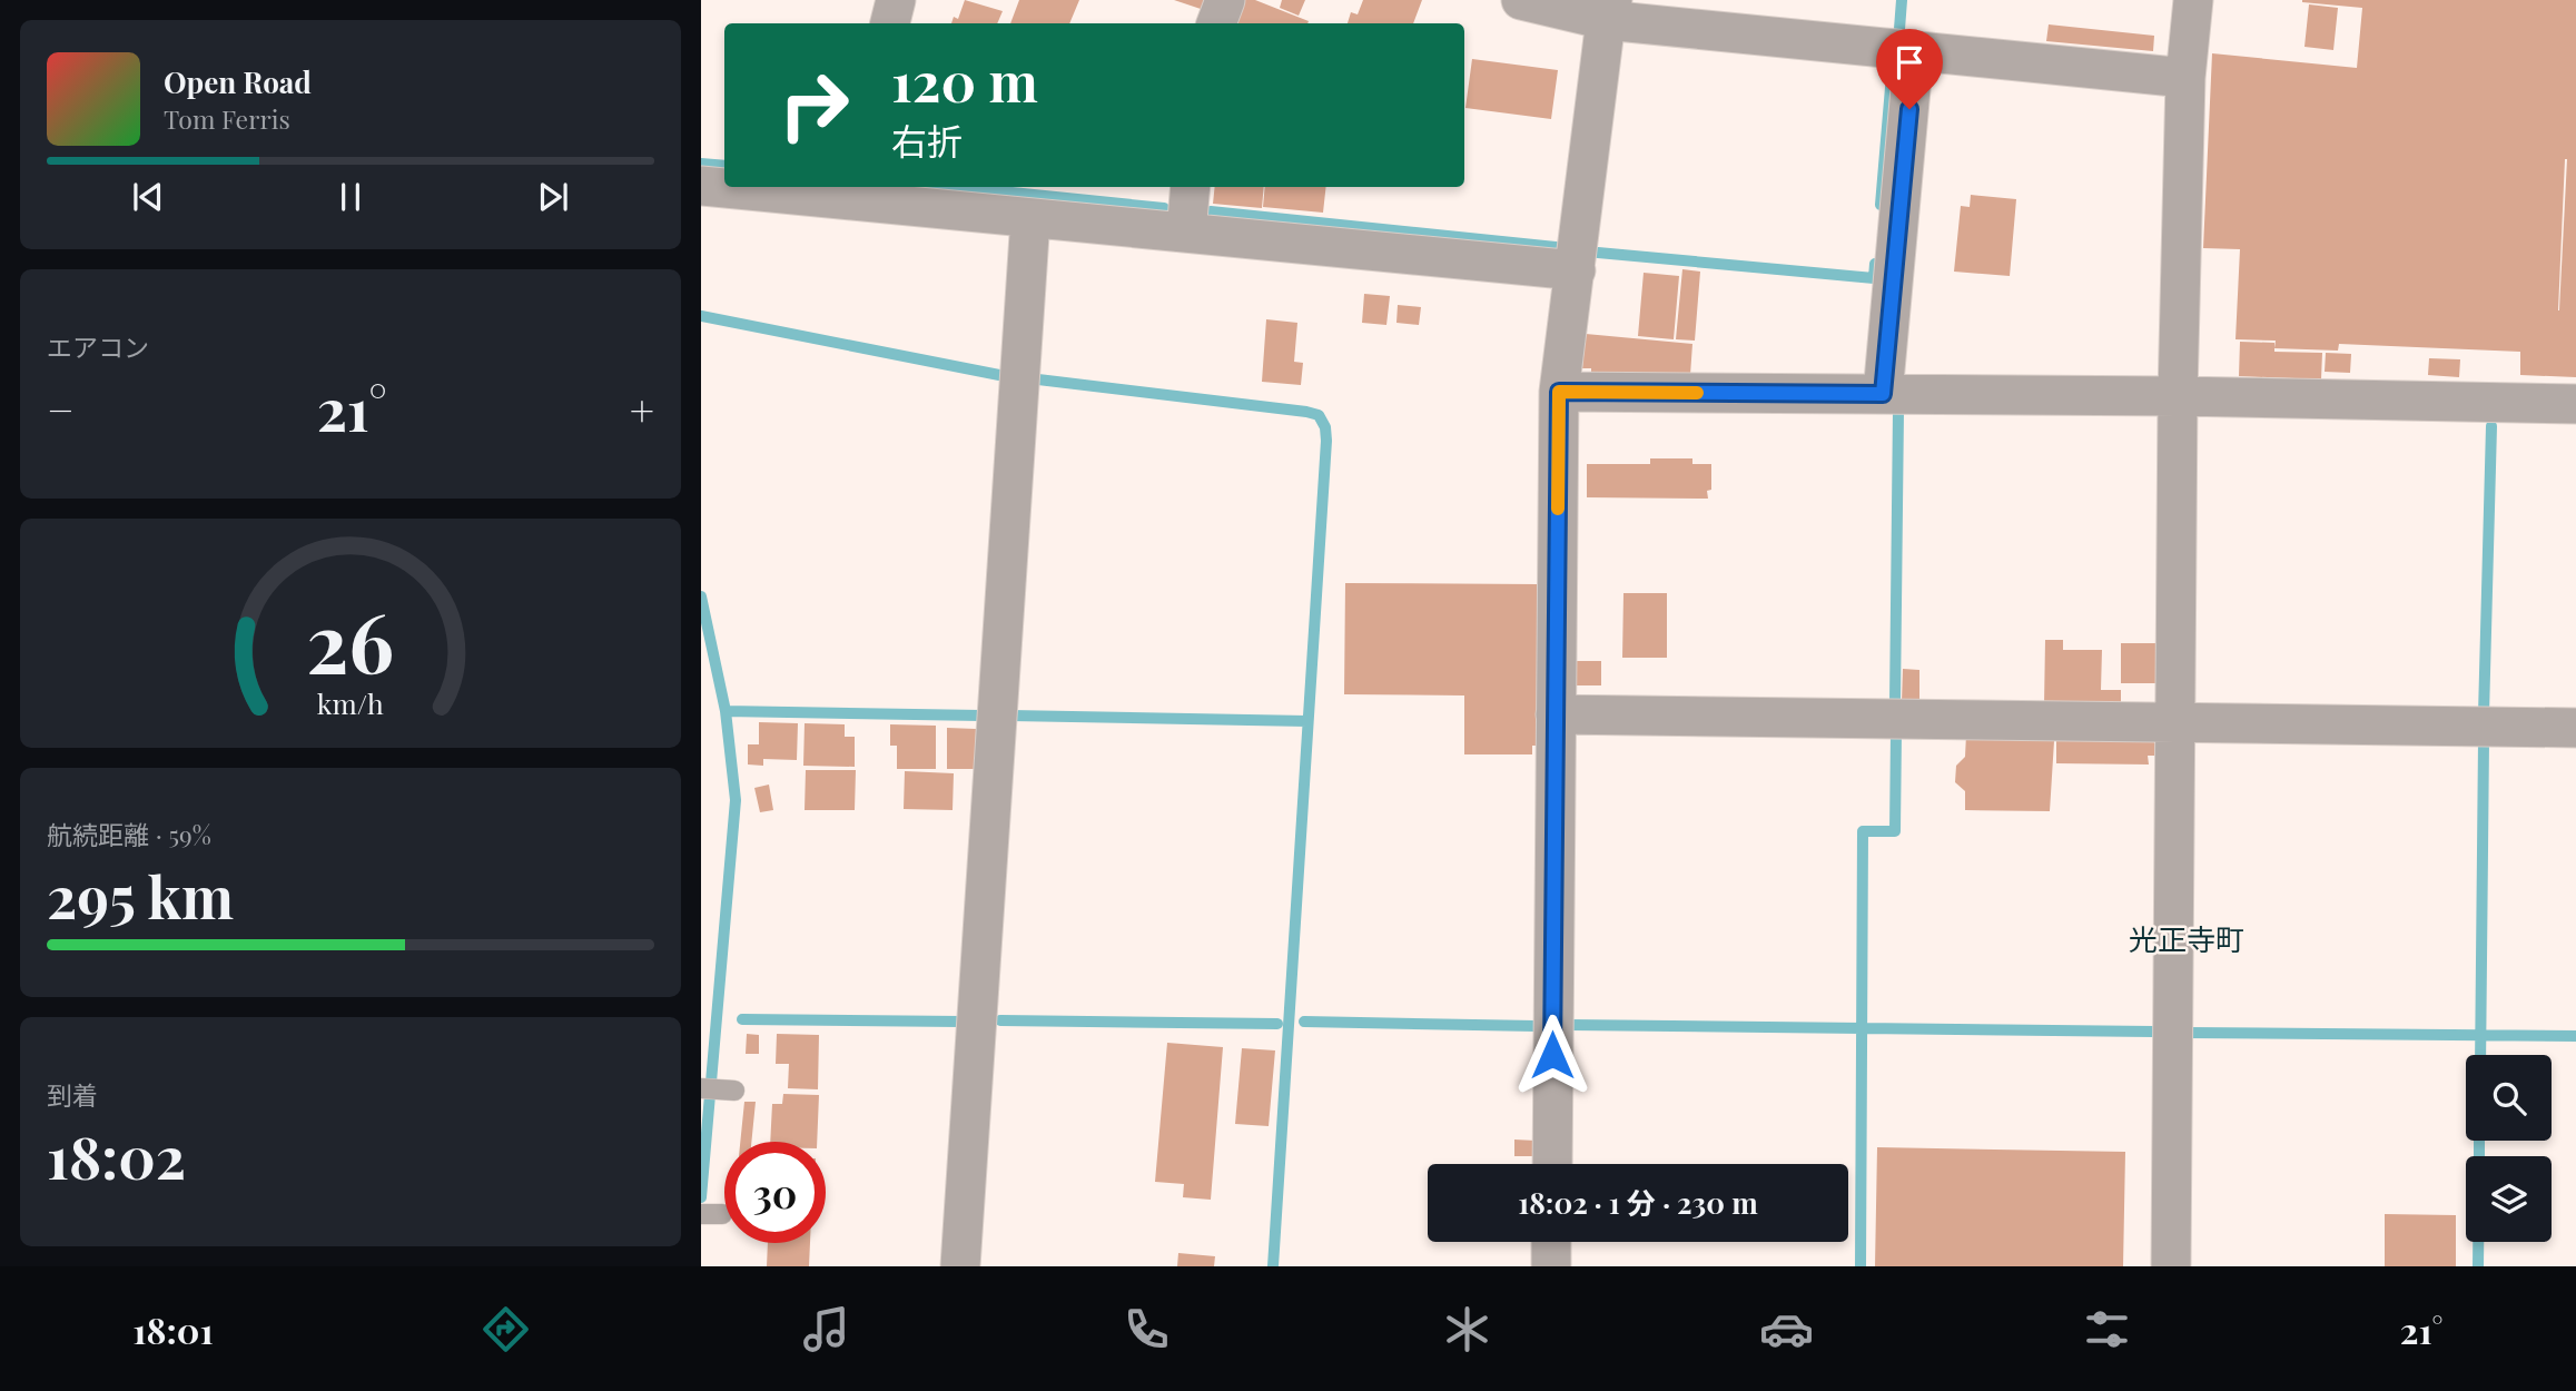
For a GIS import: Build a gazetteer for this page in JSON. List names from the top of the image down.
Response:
{
  "districts": ["光正寺町"],
  "page": {
    "turn": ["120 m", "右折"],
    "song": ["Open Road", "Tom Ferris"],
    "tile": [
      "エアコン",
      ["航続距離 · 59%", "295 km"],
      ["到着", "18:02"]
    ],
    "heat": ["−", "21°", "+"],
    "limit": "30",
    "trip": "18:02 · 1 分 · 230 m",
    "tabs": ["18:01", "21°"],
    "gauge": ["26", "km/h"]
  }
}
